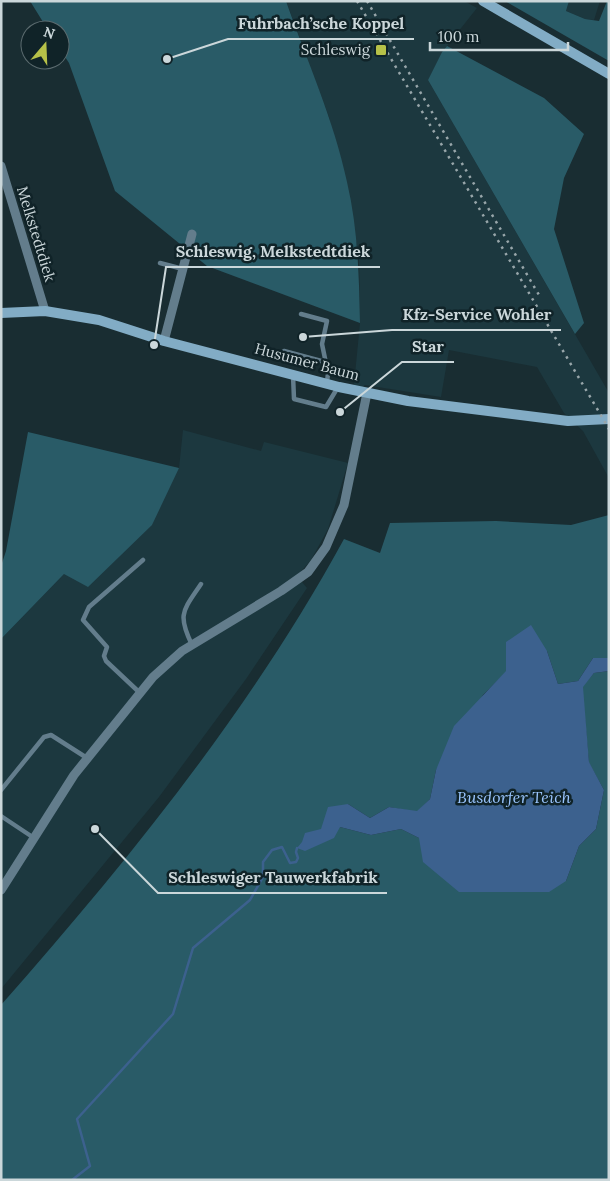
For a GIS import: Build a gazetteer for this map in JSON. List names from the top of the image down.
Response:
{
  "streets": {
    "street": ["Melkstedtdiek", "Husumer Baum"]
  },
  "crossings": [
    ["Melkstedtdiek", "Husumer Baum"]
  ],
  "water": ["Busdorfer Teich"],
  "places": {
    "transit": ["Schleswig"],
    "other": [
      "Fuhrbach’sche Koppel",
      "Kfz-Service Wohler",
      "Schleswig, Melkstedtdiek",
      "Star",
      "Schleswiger Tauwerkfabrik"
    ]
  },
  "scale_bar": "100 m",
  "north": "top"
}
